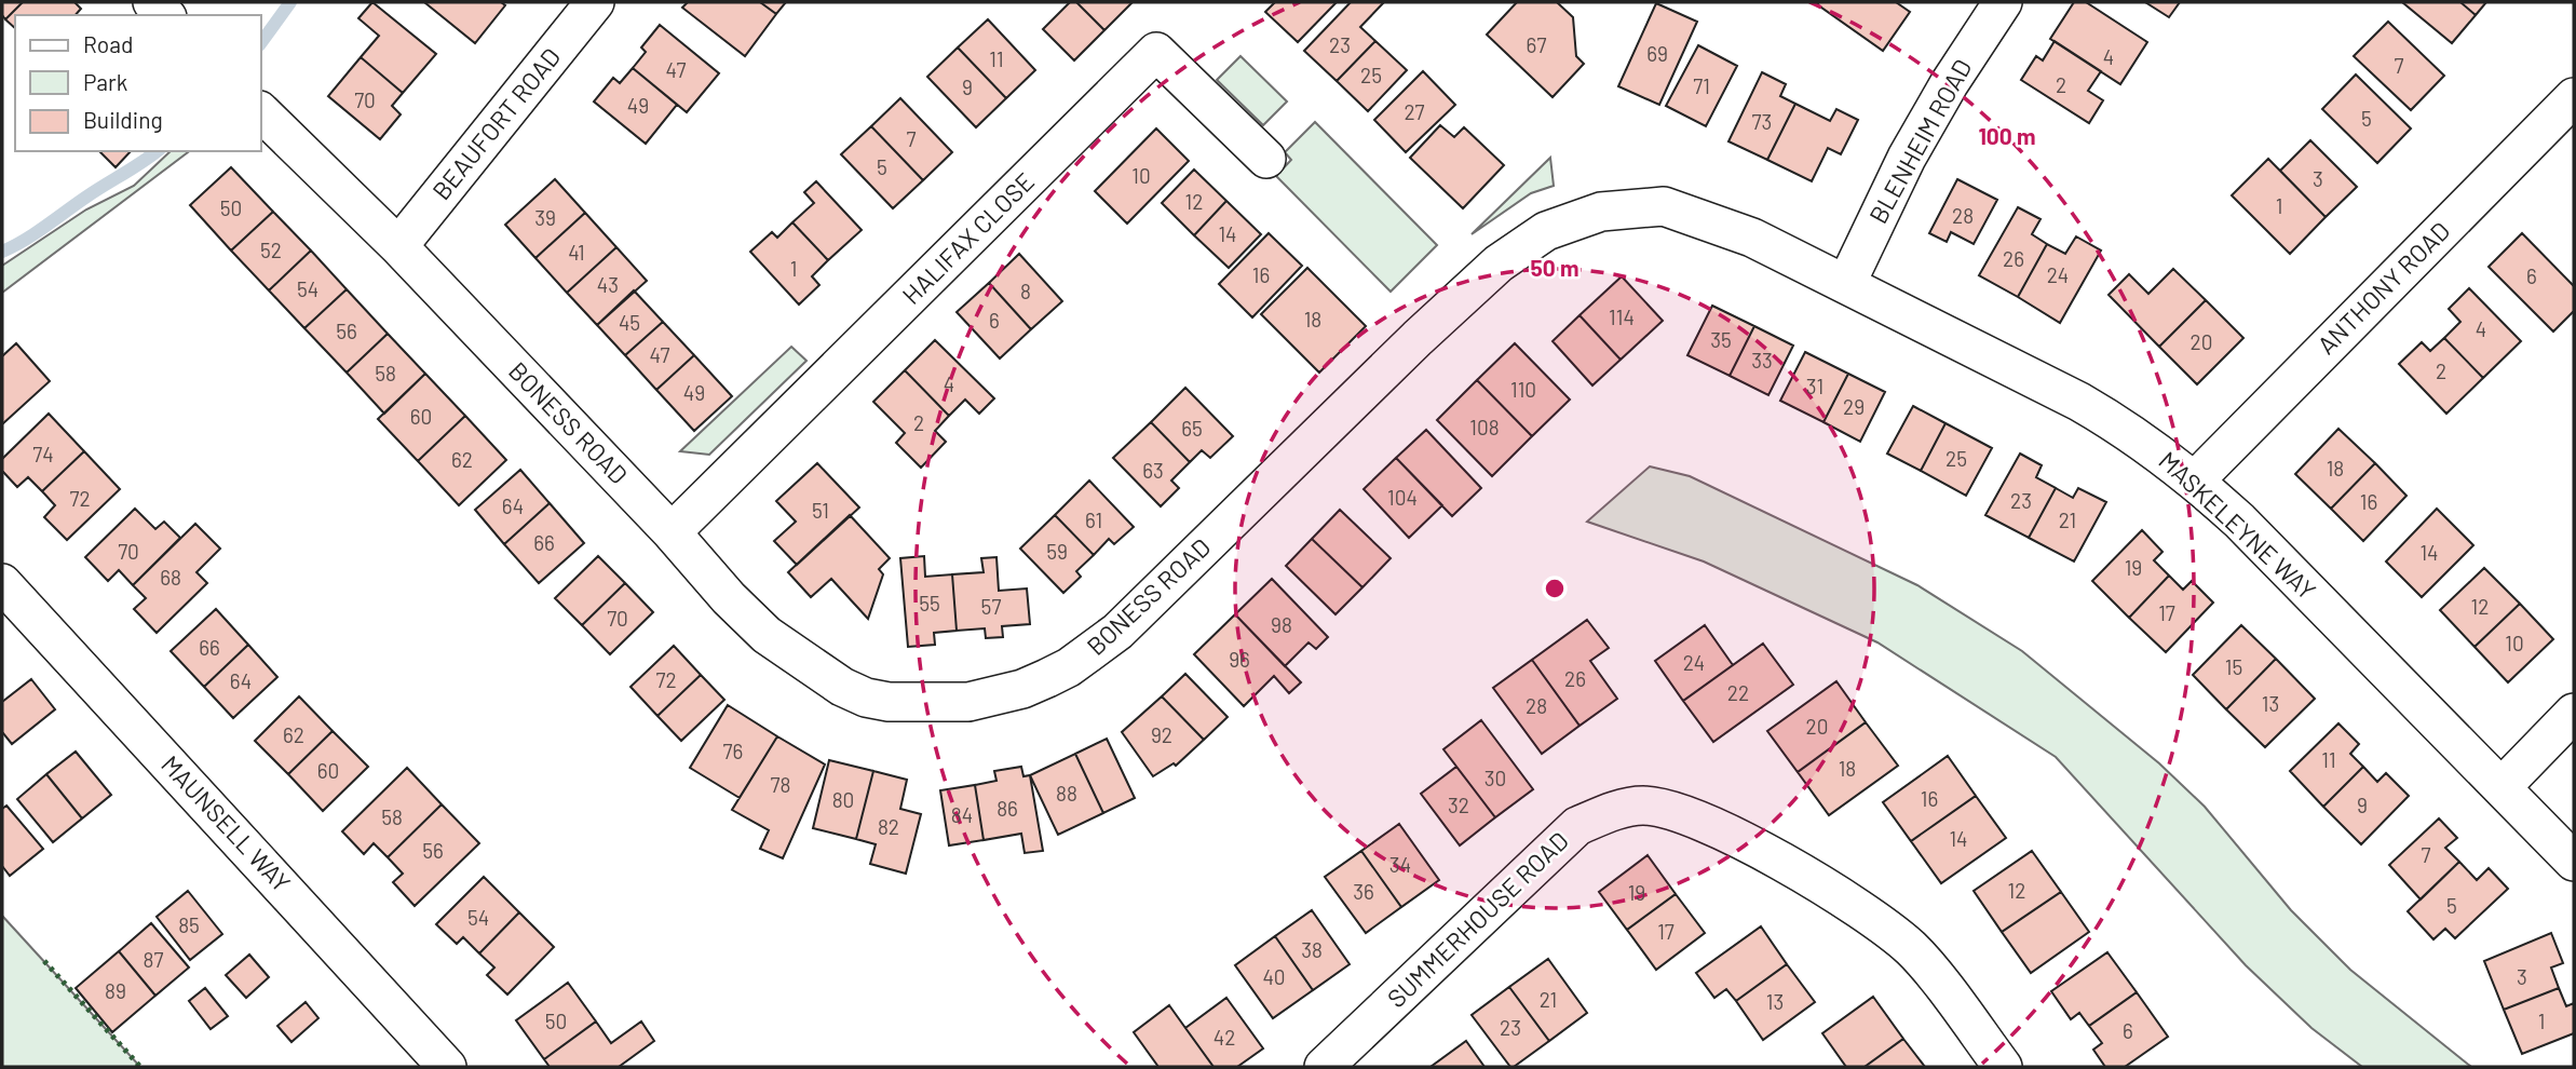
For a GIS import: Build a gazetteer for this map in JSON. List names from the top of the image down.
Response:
{
  "streets": {
    "street": [
      "BEAUFORT ROAD",
      "BLENHEIM ROAD",
      "HALIFAX CLOSE",
      "ANTHONY ROAD",
      "BONESS ROAD",
      "MASKELEYNE WAY",
      "MAUNSELL WAY",
      "SUMMERHOUSE ROAD"
    ]
  },
  "crossings": [
    ["BEAUFORT ROAD", "BONESS ROAD"],
    ["BLENHEIM ROAD", "MASKELEYNE WAY"],
    ["HALIFAX CLOSE", "BONESS ROAD"],
    ["ANTHONY ROAD", "MASKELEYNE WAY"],
    ["BONESS ROAD", "MASKELEYNE WAY"]
  ],
  "house_numbers": [
    "23",
    "67",
    "69",
    "4",
    "11",
    "7",
    "47",
    "25",
    "2",
    "71",
    "9",
    "70",
    "49",
    "27",
    "5",
    "73",
    "7",
    "5",
    "10",
    "3",
    "12",
    "1",
    "50",
    "28",
    "39",
    "14",
    "52",
    "41",
    "26",
    "1",
    "16",
    "24",
    "6",
    "43",
    "54",
    "8",
    "114",
    "18",
    "6",
    "45",
    "4",
    "56",
    "35",
    "20",
    "47",
    "33",
    "2",
    "58",
    "4",
    "31",
    "110",
    "49",
    "29",
    "60",
    "2",
    "108",
    "65",
    "74",
    "25",
    "62",
    "18",
    "63",
    "104",
    "72",
    "23",
    "16",
    "64",
    "51",
    "61",
    "21",
    "66",
    "70",
    "59",
    "14",
    "19",
    "68",
    "55",
    "57",
    "12",
    "17",
    "70",
    "98",
    "10",
    "66",
    "96",
    "24",
    "15",
    "26",
    "72",
    "64",
    "22",
    "13",
    "28",
    "20",
    "62",
    "92",
    "76",
    "11",
    "18",
    "60",
    "30",
    "78",
    "88",
    "16",
    "80",
    "32",
    "9",
    "86",
    "84",
    "58",
    "82",
    "14",
    "56",
    "7",
    "34",
    "12",
    "36",
    "19",
    "5",
    "54",
    "85",
    "17",
    "38",
    "87",
    "40",
    "3",
    "89",
    "21",
    "13",
    "50",
    "1",
    "23",
    "6",
    "42"
  ],
  "legend": ["Road", "Park", "Building"],
  "rings": ["100 m", "50 m"]
}
